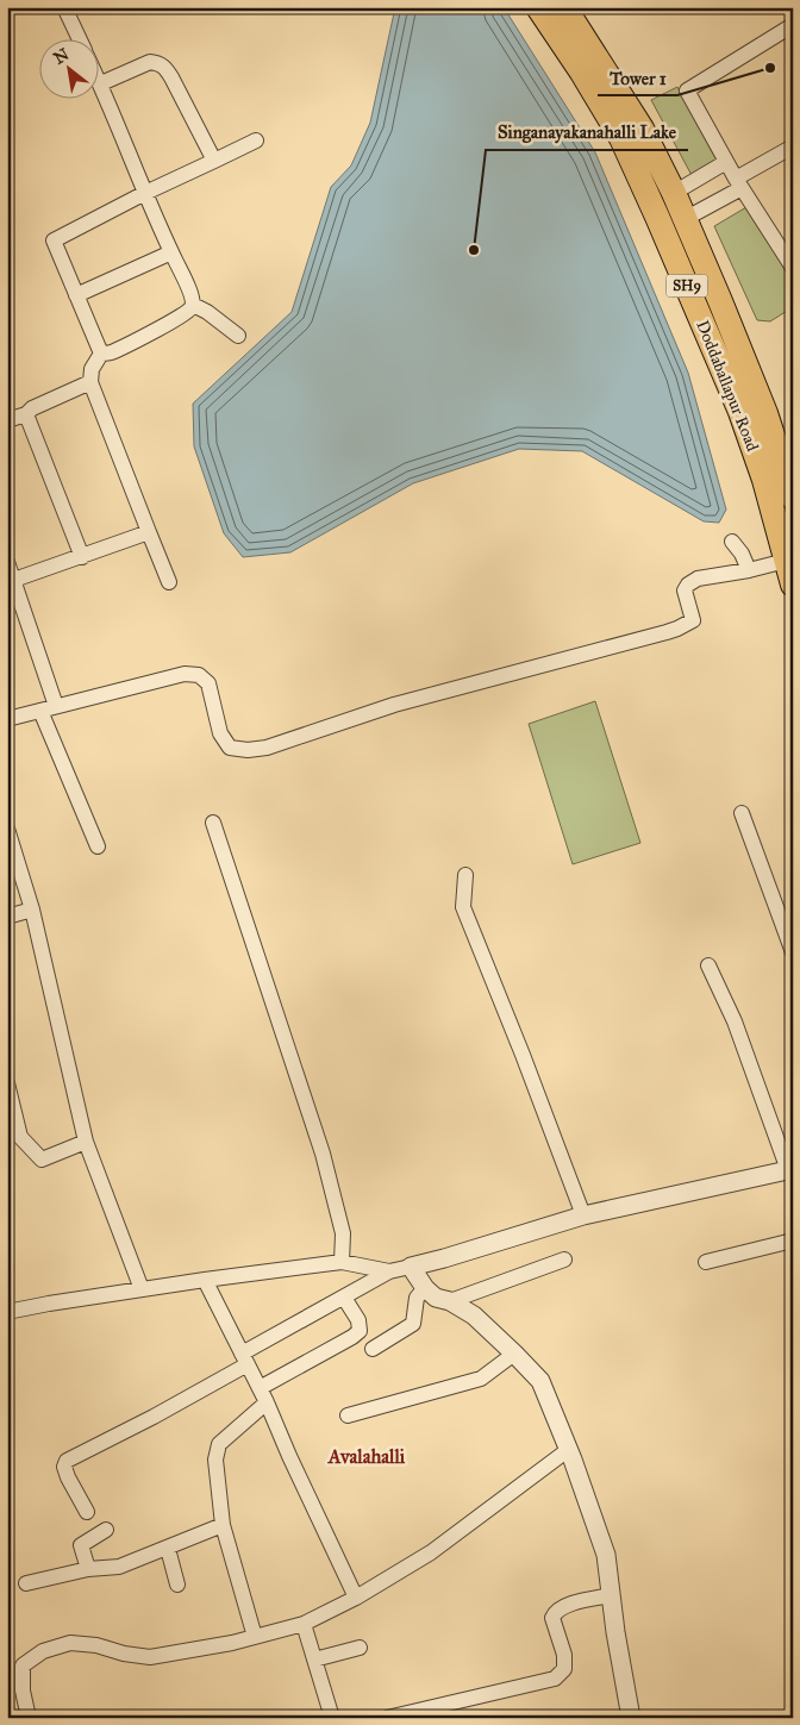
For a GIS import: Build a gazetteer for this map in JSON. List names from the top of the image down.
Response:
{
  "streets": {
    "main road": ["SH9", "Doddaballapur Road"]
  },
  "districts": ["Avalahalli"],
  "places": ["Tower 1", "Singanayakanahalli Lake"],
  "north": "top left"
}
